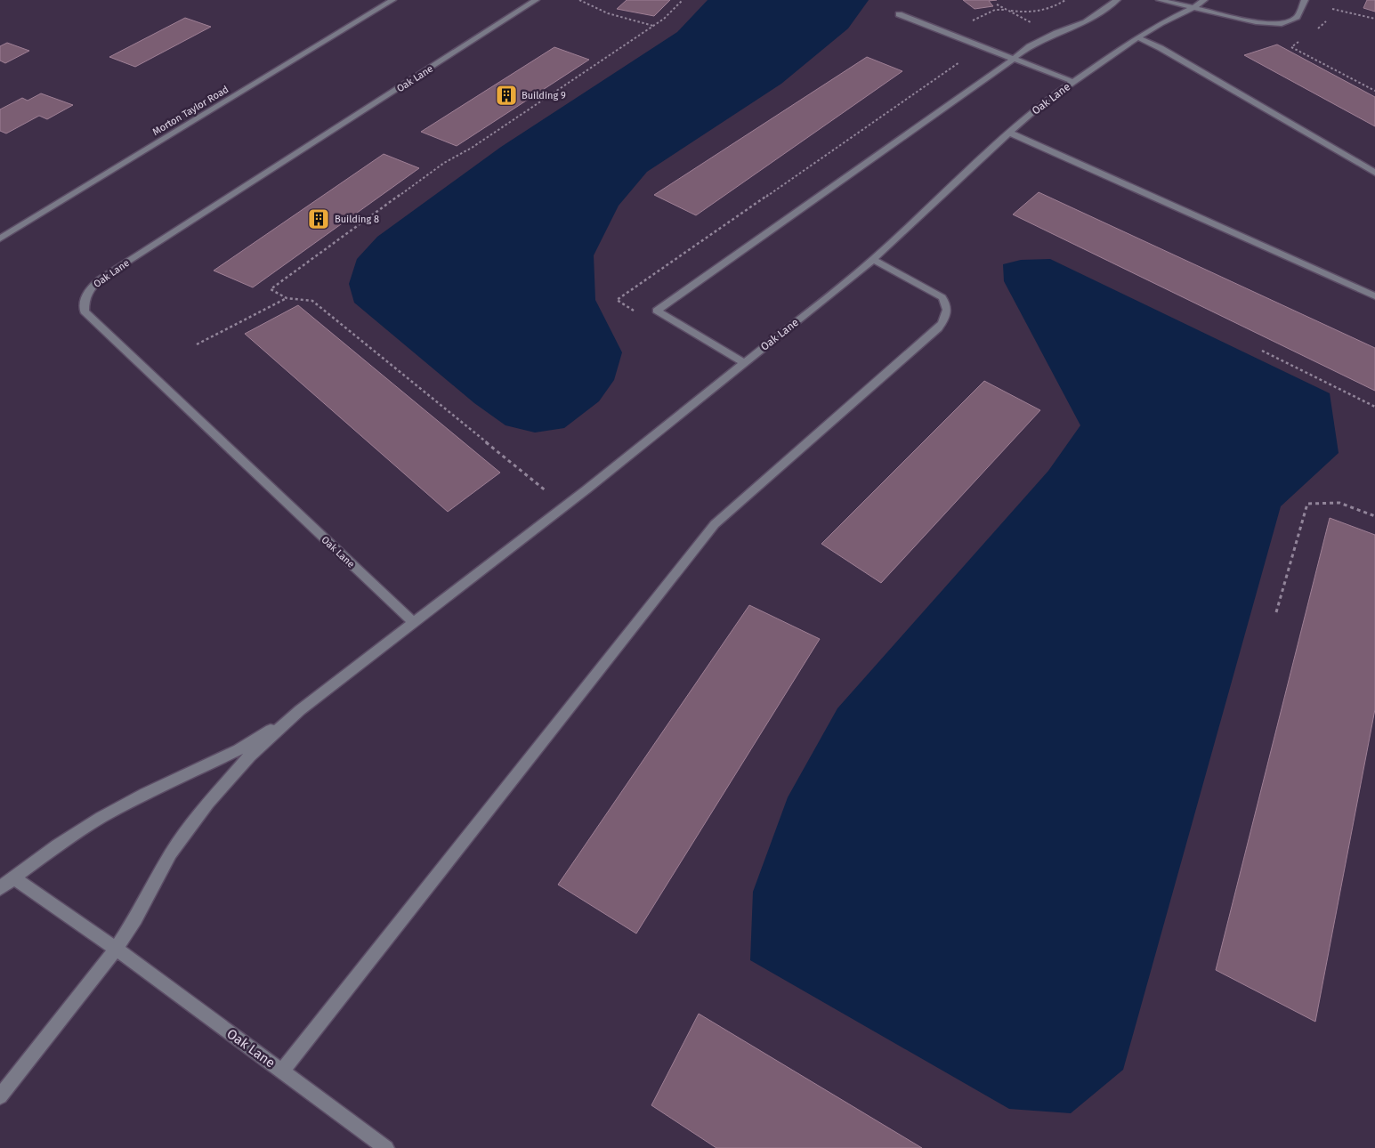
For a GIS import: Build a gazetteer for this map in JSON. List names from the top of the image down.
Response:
{
  "streets": {
    "street": ["Oak Lane", "Morton Taylor Road"]
  },
  "places": {
    "building": ["Building 9", "Building 8"]
  }
}
